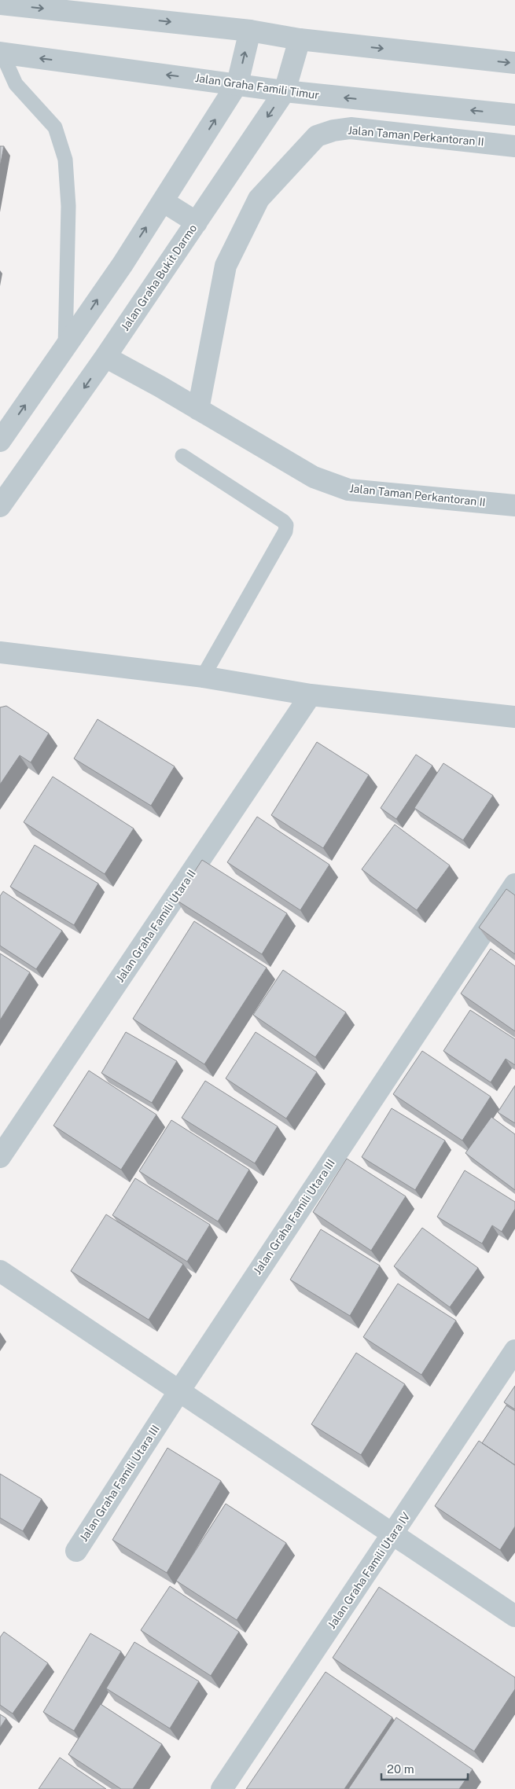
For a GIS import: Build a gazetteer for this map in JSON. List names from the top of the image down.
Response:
{
  "streets": {
    "street": [
      "Jalan Graha Famili Timur",
      "Jalan Taman Perkantoran II",
      "Jalan Graha Bukit Darmo",
      "Jalan Graha Famili Utara II",
      "Jalan Graha Famili Utara III",
      "Jalan Graha Famili Utara IV"
    ]
  },
  "crossings": [
    ["Jalan Graha Famili Timur", "Jalan Graha Bukit Darmo"],
    ["Jalan Taman Perkantoran II", "Jalan Graha Bukit Darmo"]
  ],
  "scale_bar": "20 m"
}
